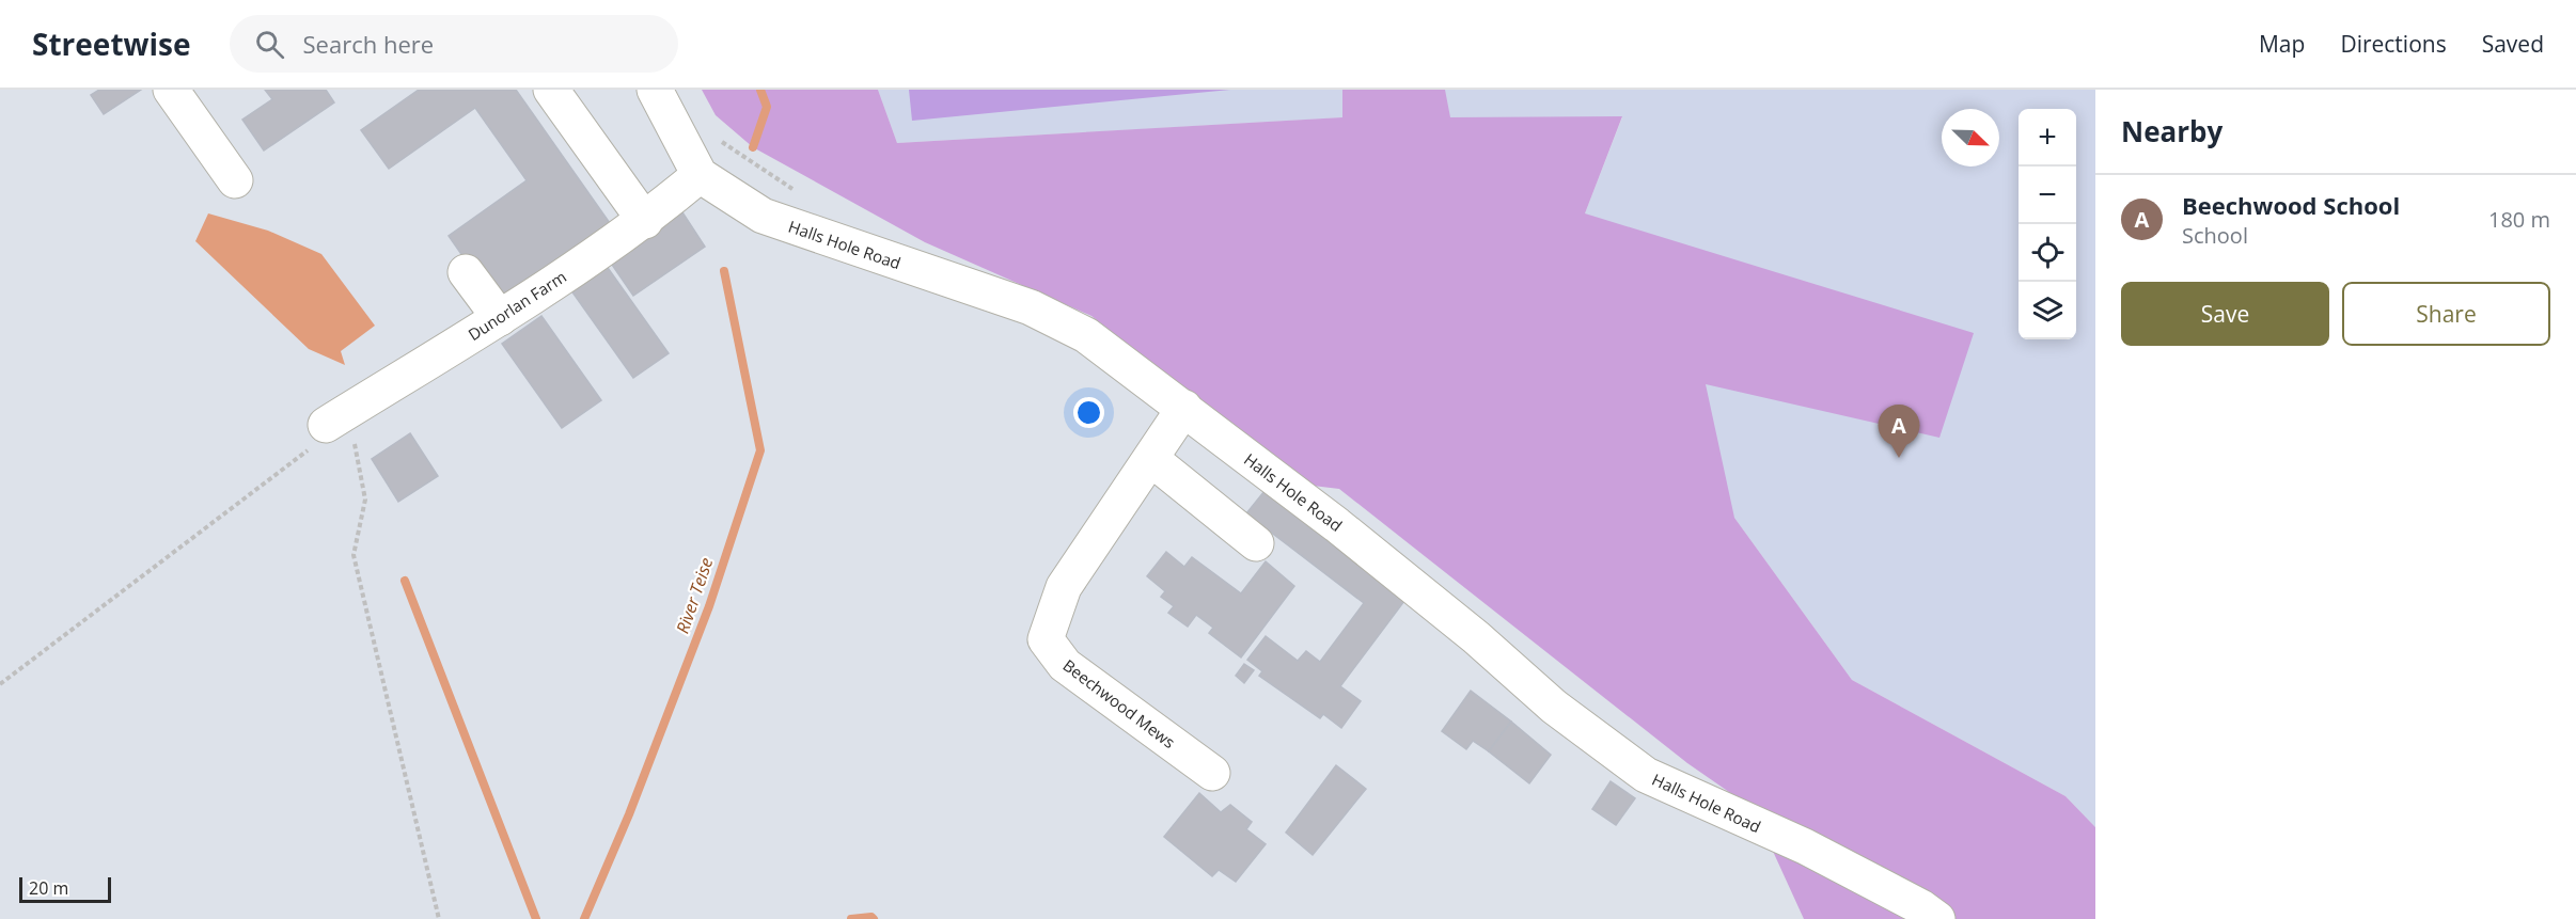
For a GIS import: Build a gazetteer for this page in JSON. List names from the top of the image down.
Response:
{
  "streets": {
    "street": ["Halls Hole Road", "Dunorlan Farm", "Beechwood Mews"]
  },
  "crossings": [
    ["Halls Hole Road", "Dunorlan Farm"],
    ["Halls Hole Road", "Beechwood Mews"]
  ],
  "water": ["River Teise"],
  "scale_bar": "20 m",
  "north": "bottom right",
  "page": {
    "header": "Streetwise",
    "search": "Search here",
    "nav": ["Map", "Directions", "Saved"],
    "heading": "Nearby",
    "map_buttons": ["+", "−"],
    "list": [
      {
        "mark": "A",
        "name": "Beechwood School",
        "note": "School",
        "value": "180 m"
      }
    ],
    "buttons": ["Save", "Share"],
    "pins": "A",
    "scale": "20 m"
  }
}
